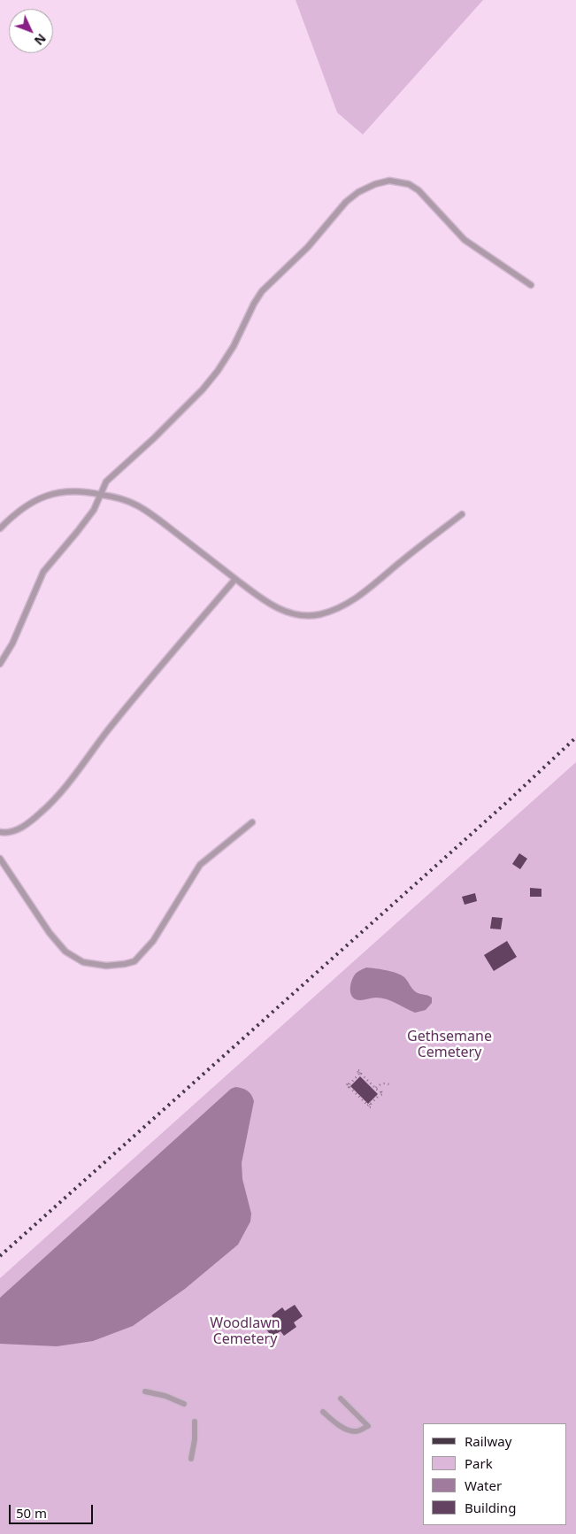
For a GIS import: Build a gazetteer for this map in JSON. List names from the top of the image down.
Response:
{
  "parks": ["Gethsemane Cemetery", "Woodlawn Cemetery"],
  "legend": [
    "Railway",
    "Park",
    "Water",
    "Building"
  ],
  "scale_bar": "50 m",
  "north": "bottom right"
}
